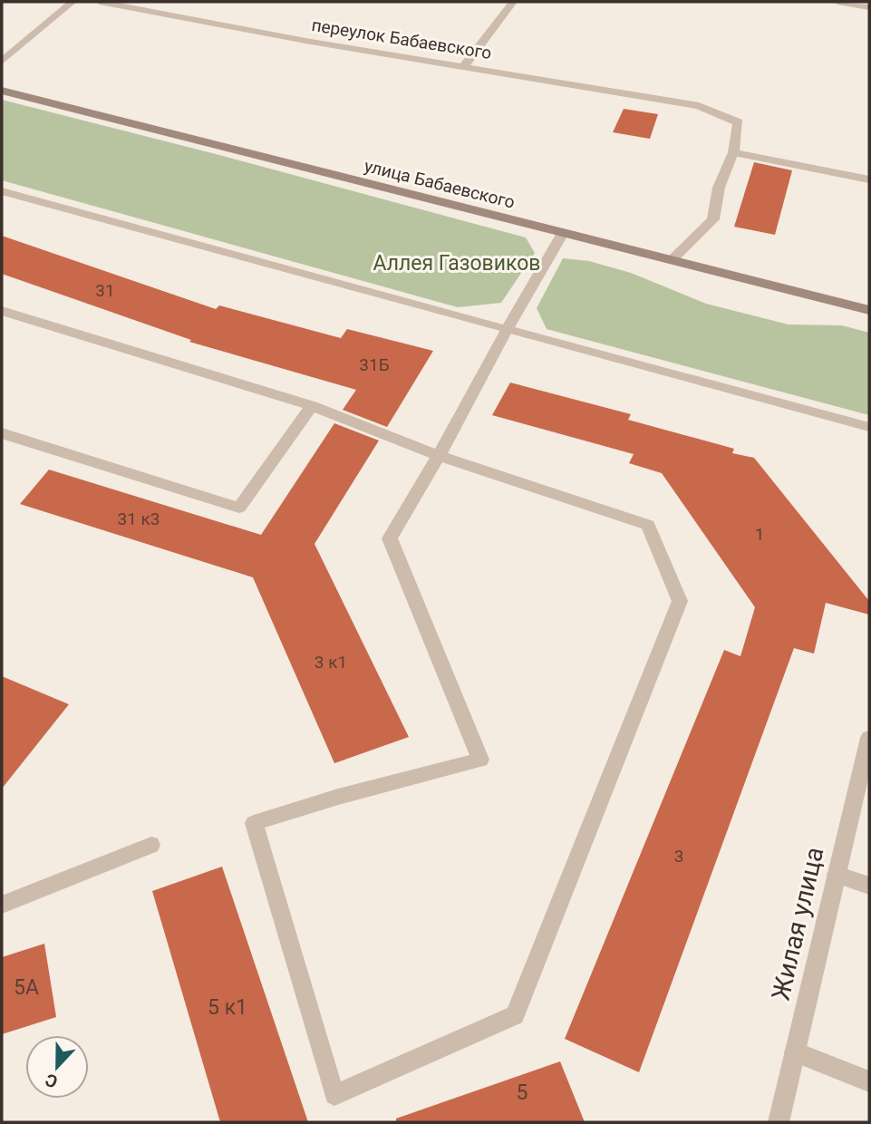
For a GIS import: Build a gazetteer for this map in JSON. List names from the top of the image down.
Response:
{
  "streets": {
    "main road": ["улица Бабаевского"],
    "street": ["переулок Бабаевского", "Жилая улица"]
  },
  "parks": ["Аллея Газовиков"],
  "house_numbers": [
    "31",
    "31Б",
    "31 к3",
    "1",
    "3 к1",
    "3",
    "5А",
    "5 к1",
    "5"
  ],
  "north": "bottom"
}
